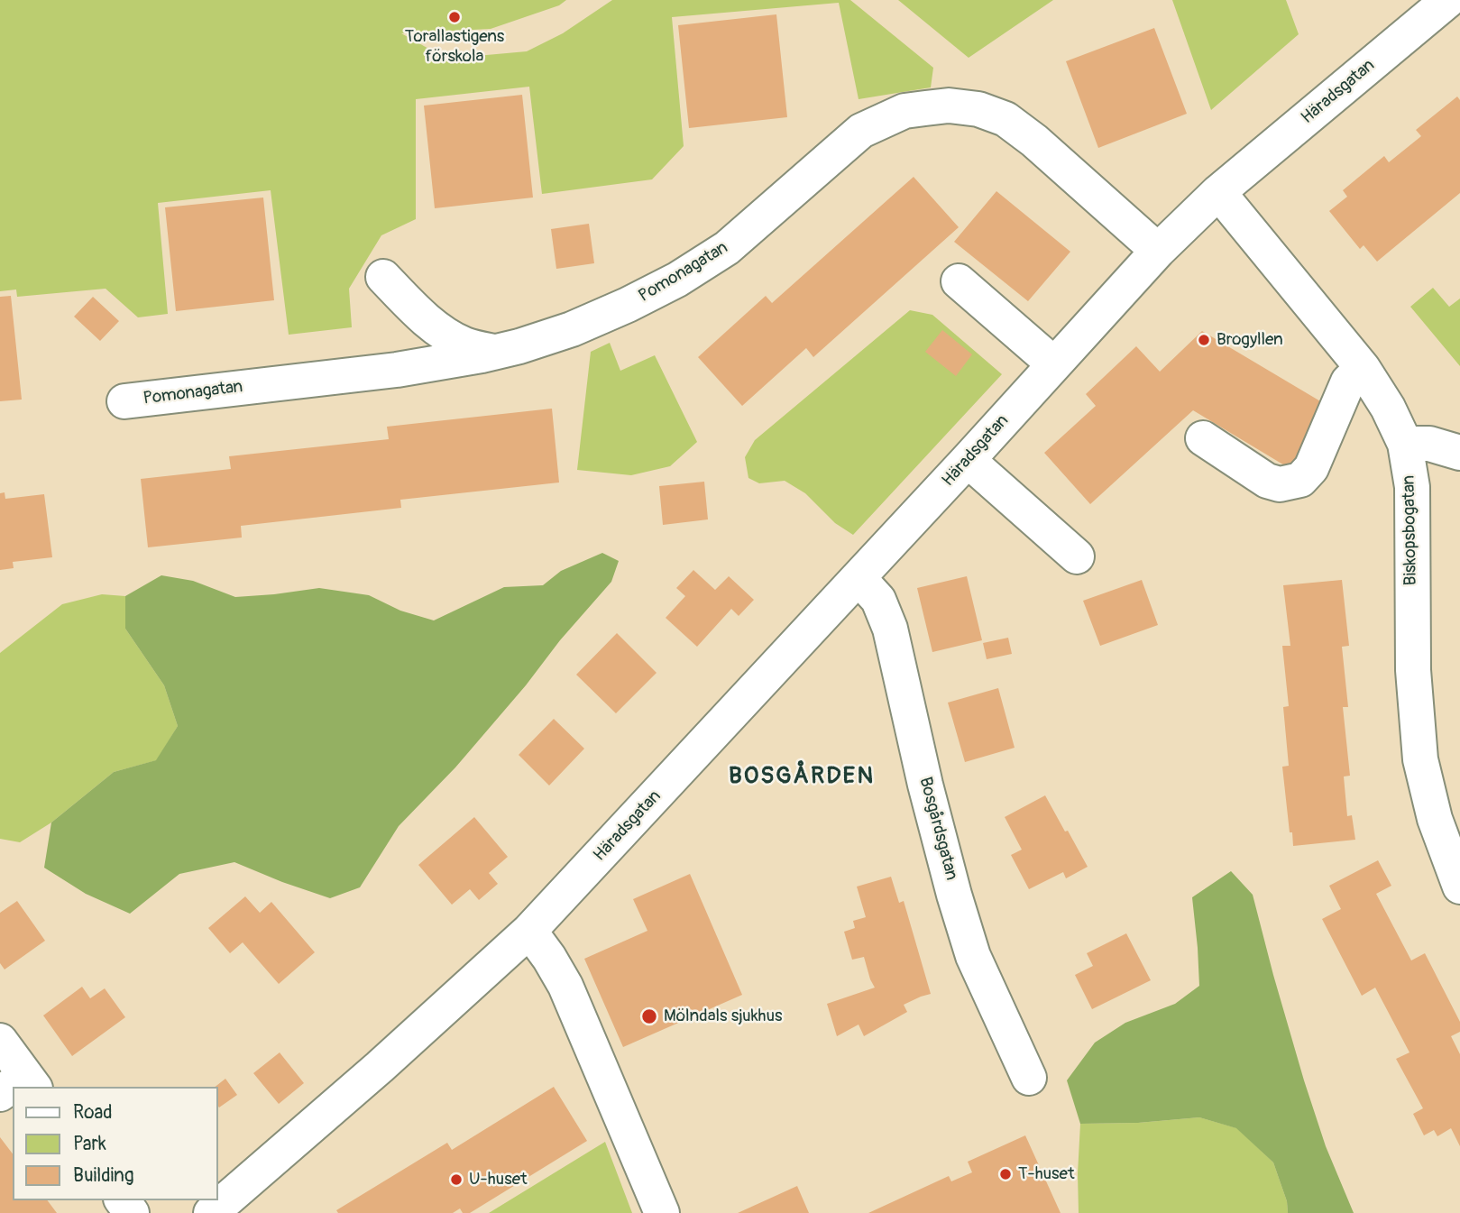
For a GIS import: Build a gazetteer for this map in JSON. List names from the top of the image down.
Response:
{
  "streets": {
    "street": [
      "Häradsgatan",
      "Pomonagatan",
      "Biskopsbogatan",
      "Bosgårdsgatan"
    ]
  },
  "crossings": [
    ["Häradsgatan", "Pomonagatan"],
    ["Häradsgatan", "Biskopsbogatan"],
    ["Häradsgatan", "Bosgårdsgatan"]
  ],
  "districts": ["BOSGÅRDEN"],
  "places": [
    "Torallastigens förskola",
    "Brogyllen",
    "Mölndals sjukhus",
    "T-huset",
    "U-huset"
  ],
  "legend": ["Road", "Park", "Building"]
}
